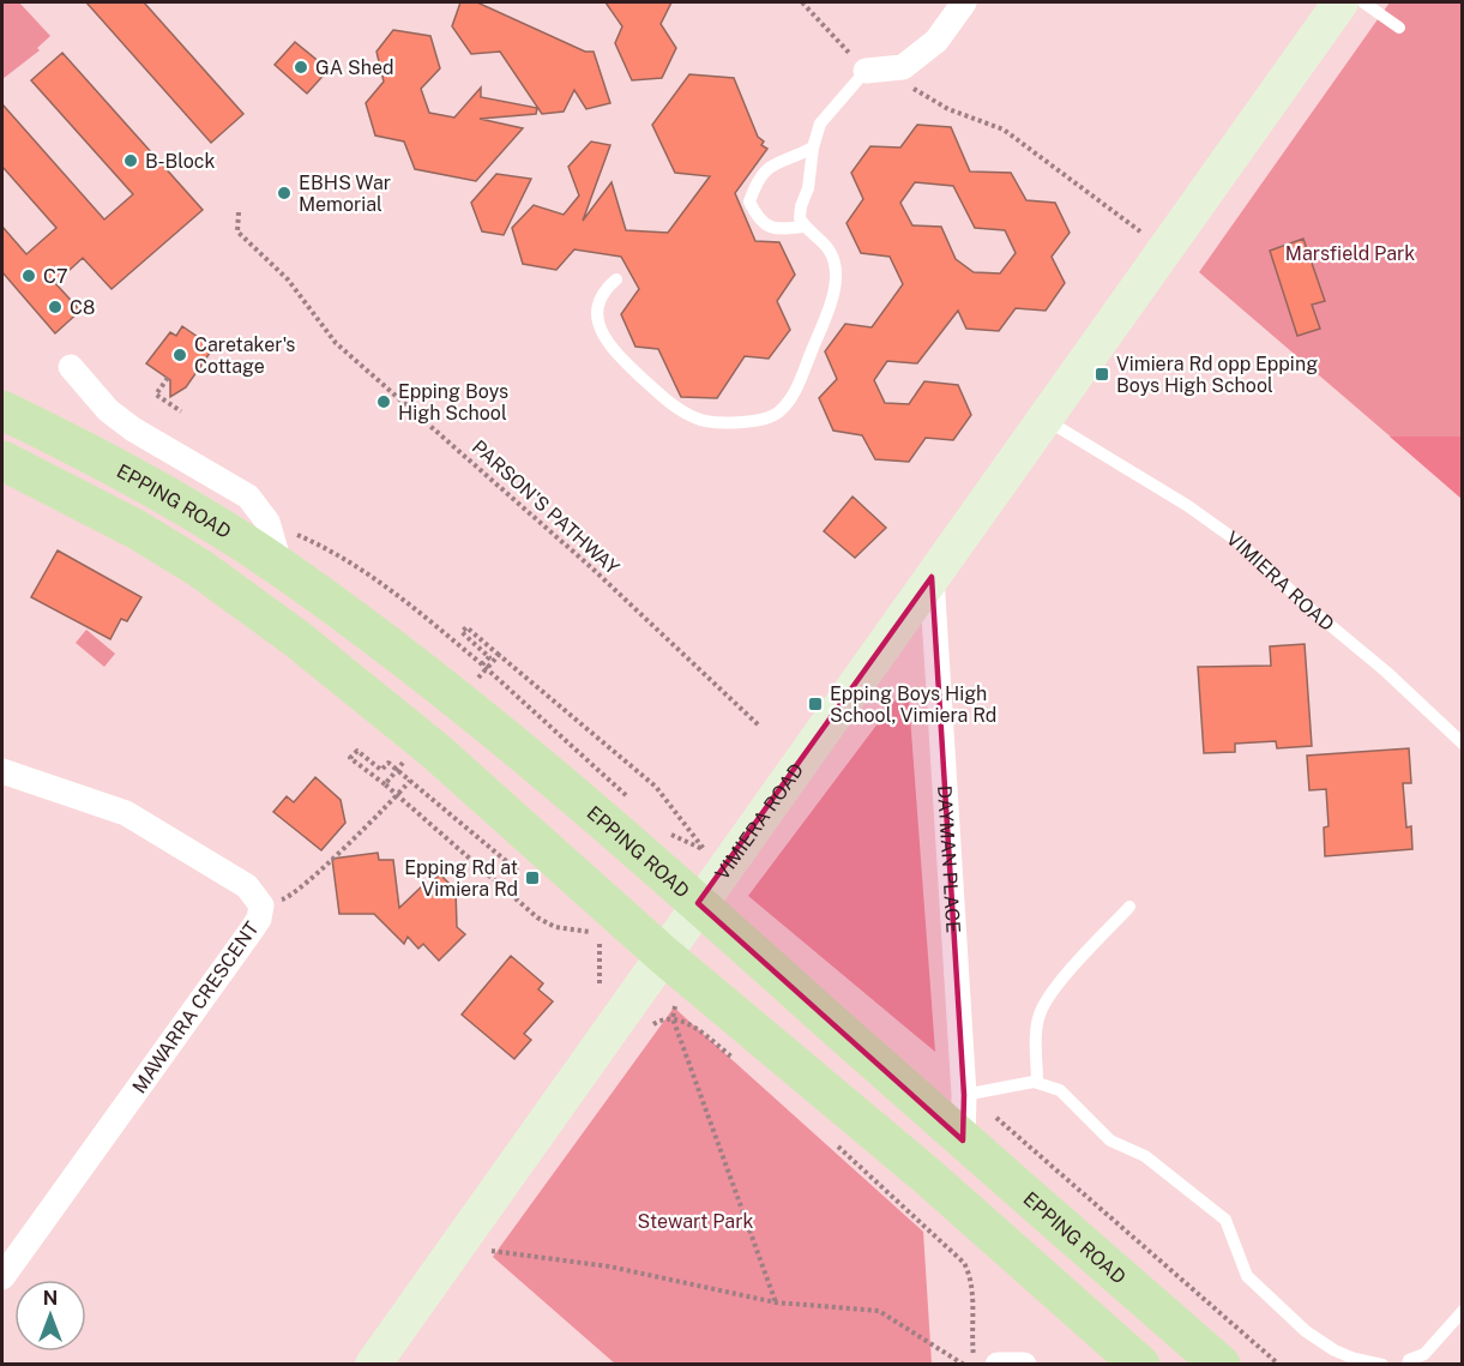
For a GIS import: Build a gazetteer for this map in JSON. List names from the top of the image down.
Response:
{
  "streets": {
    "main road": ["EPPING ROAD"],
    "street": ["VIMIERA ROAD", "DAYMAN PLACE", "MAWARRA CRESCENT"],
    "path": ["PARSON'S PATHWAY"]
  },
  "crossings": [
    ["EPPING ROAD", "VIMIERA ROAD"],
    ["EPPING ROAD", "DAYMAN PLACE"],
    ["VIMIERA ROAD", "DAYMAN PLACE"]
  ],
  "parks": ["Marsfield Park", "Stewart Park"],
  "places": {
    "other": [
      "GA Shed",
      "B-Block",
      "EBHS War Memorial",
      "C7",
      "C8",
      "Caretaker's Cottage",
      "Epping Boys High School"
    ],
    "transit": ["Vimiera Rd opp Epping Boys High School", "Epping Boys High School, Vimiera Rd", "Epping Rd at Vimiera Rd"]
  },
  "north": "top"
}
